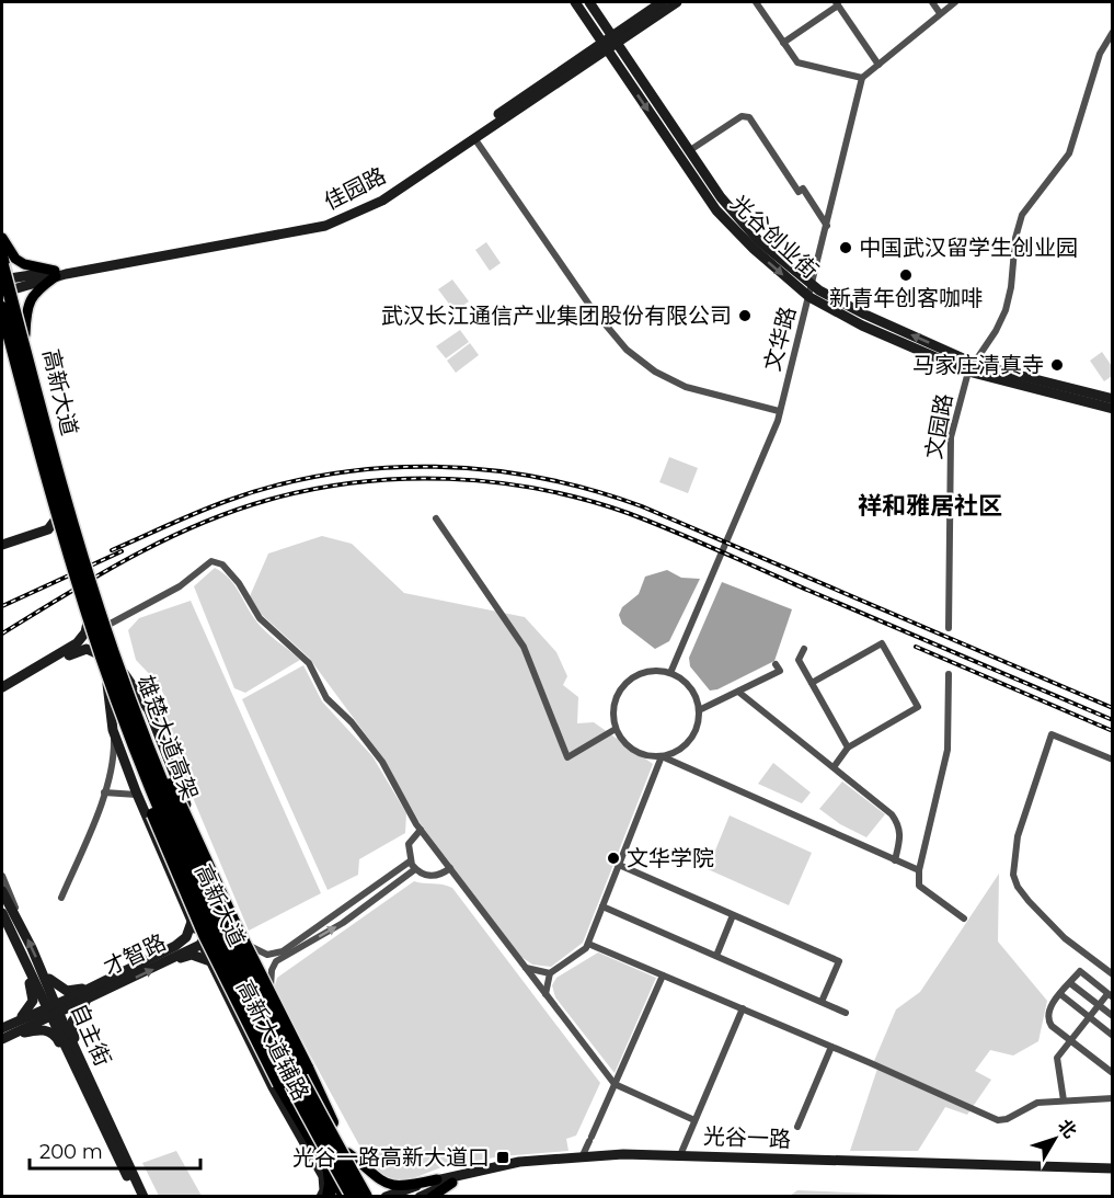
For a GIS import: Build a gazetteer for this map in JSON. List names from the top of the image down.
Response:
{
  "streets": {
    "highway": ["雄楚大道高架"],
    "main road": [
      "佳园路",
      "光谷创业街",
      "高新大道",
      "才智路",
      "自主街",
      "高新大道辅路",
      "光谷一路"
    ],
    "street": ["文华路", "文园路"]
  },
  "crossings": [
    ["佳园路", "光谷创业街"],
    ["佳园路", "高新大道"],
    ["光谷创业街", "文华路"],
    ["光谷创业街", "文园路"],
    ["高新大道", "雄楚大道高架"],
    ["高新大道", "才智路"],
    ["高新大道", "高新大道辅路"],
    ["才智路", "自主街"],
    ["才智路", "高新大道辅路"]
  ],
  "districts": ["祥和雅居社区"],
  "places": {
    "other": [
      "中国武汉留学生创业园",
      "新青年创客咖啡",
      "武汉长江通信产业集团股份有限公司",
      "马家庄清真寺",
      "文华学院"
    ],
    "transit": ["光谷一路高新大道口"]
  },
  "scale_bar": "200 m",
  "north": "top right"
}
